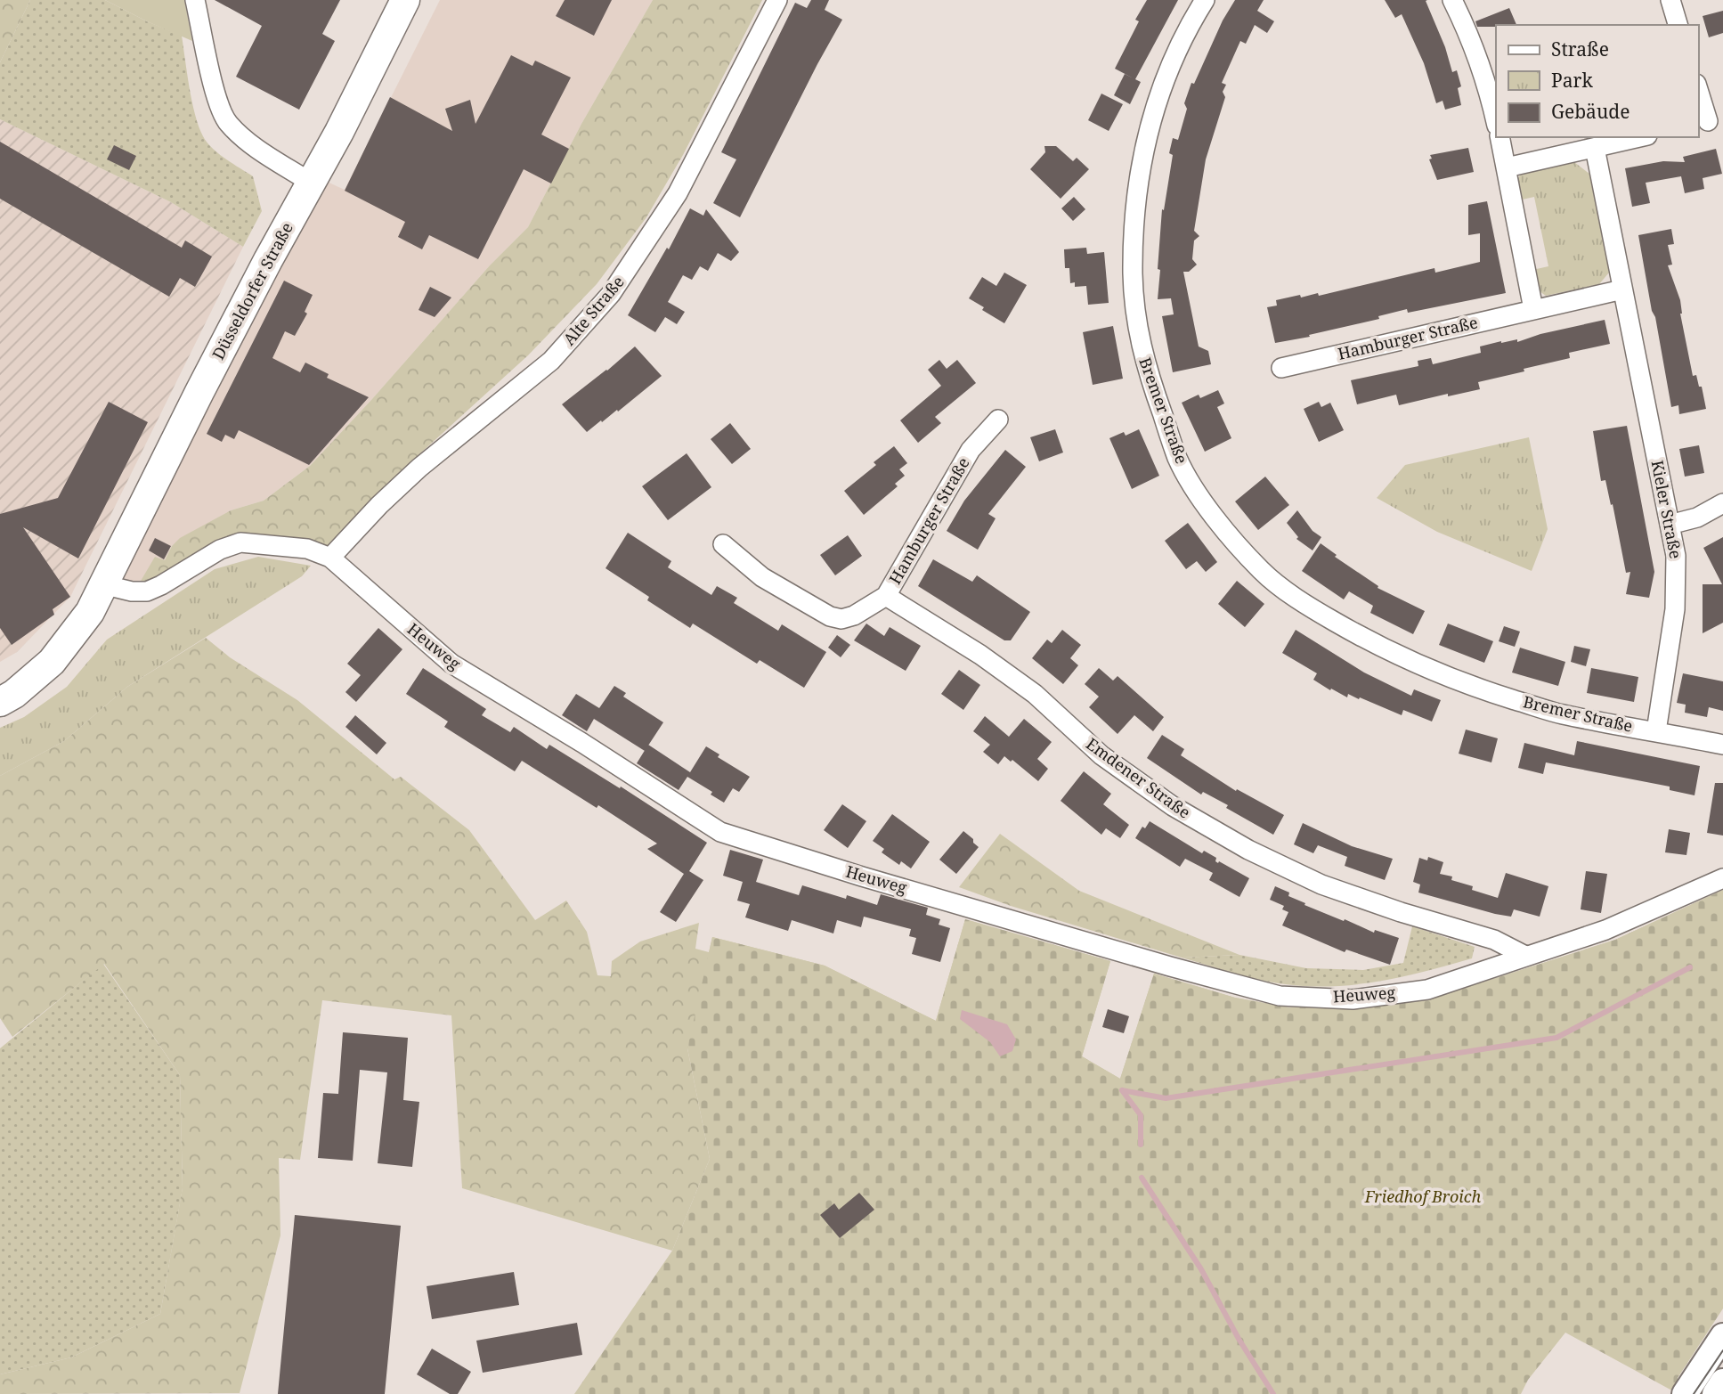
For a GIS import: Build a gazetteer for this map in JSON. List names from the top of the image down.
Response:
{
  "streets": {
    "main road": ["Düsseldorfer Straße"],
    "street": [
      "Alte Straße",
      "Hamburger Straße",
      "Bremer Straße",
      "Kieler Straße",
      "Heuweg",
      "Emdener Straße"
    ]
  },
  "crossings": [
    ["Düsseldorfer Straße", "Heuweg"],
    ["Alte Straße", "Heuweg"],
    ["Hamburger Straße", "Emdener Straße"],
    ["Bremer Straße", "Kieler Straße"],
    ["Heuweg", "Emdener Straße"]
  ],
  "parks": ["Friedhof Broich"],
  "legend": ["Straße", "Park", "Gebäude"]
}
